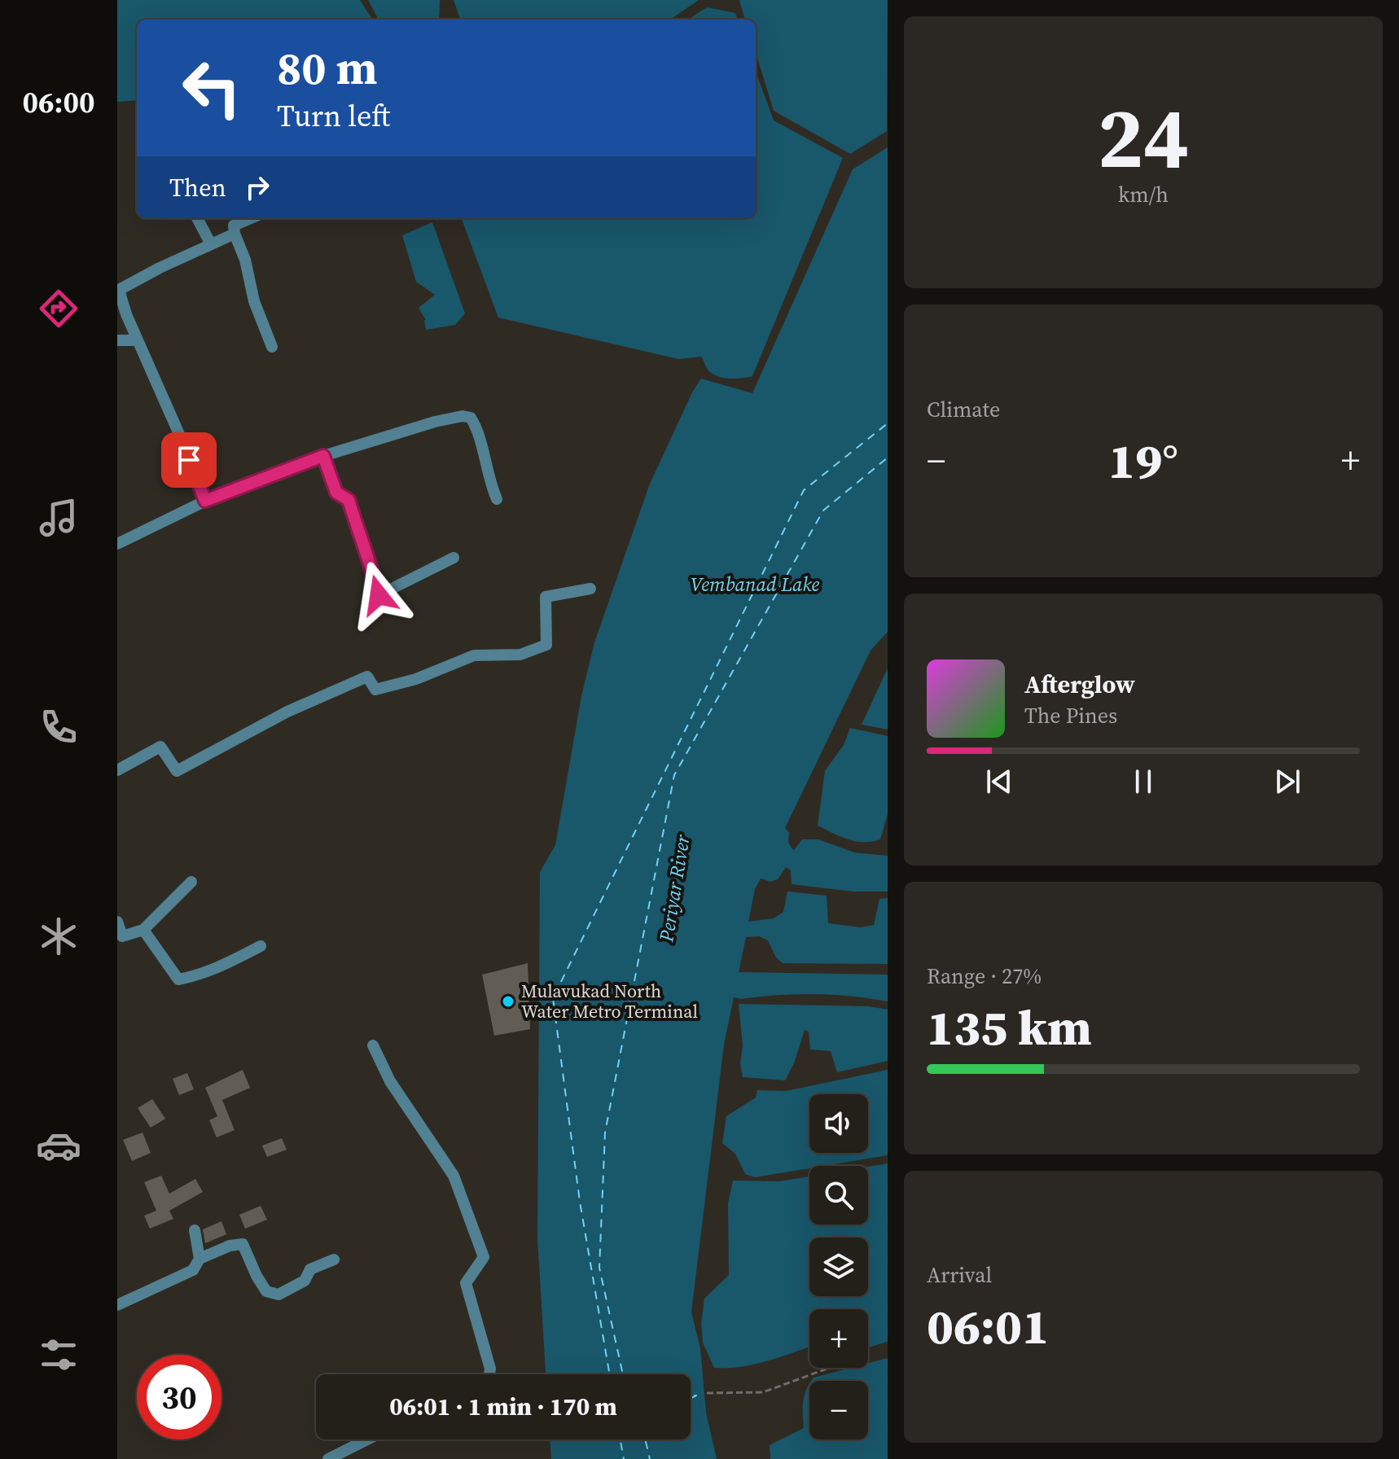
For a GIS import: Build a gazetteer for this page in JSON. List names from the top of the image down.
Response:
{
  "water": ["Vembanad Lake", "Periyar River"],
  "places": ["Mulavukad North Water Metro Terminal"],
  "page": {
    "tabs": "06:00",
    "tile": [
      ["24", "km/h"],
      "Climate",
      ["Range · 27%", "135 km"],
      ["Arrival", "06:01"]
    ],
    "turn": ["80 m", "Turn left"],
    "then": "Then",
    "heat": ["−", "19°", "+"],
    "song": ["Afterglow", "The Pines"],
    "map_buttons": ["+", "−"],
    "limit": "30",
    "trip": "06:01 · 1 min · 170 m"
  }
}
